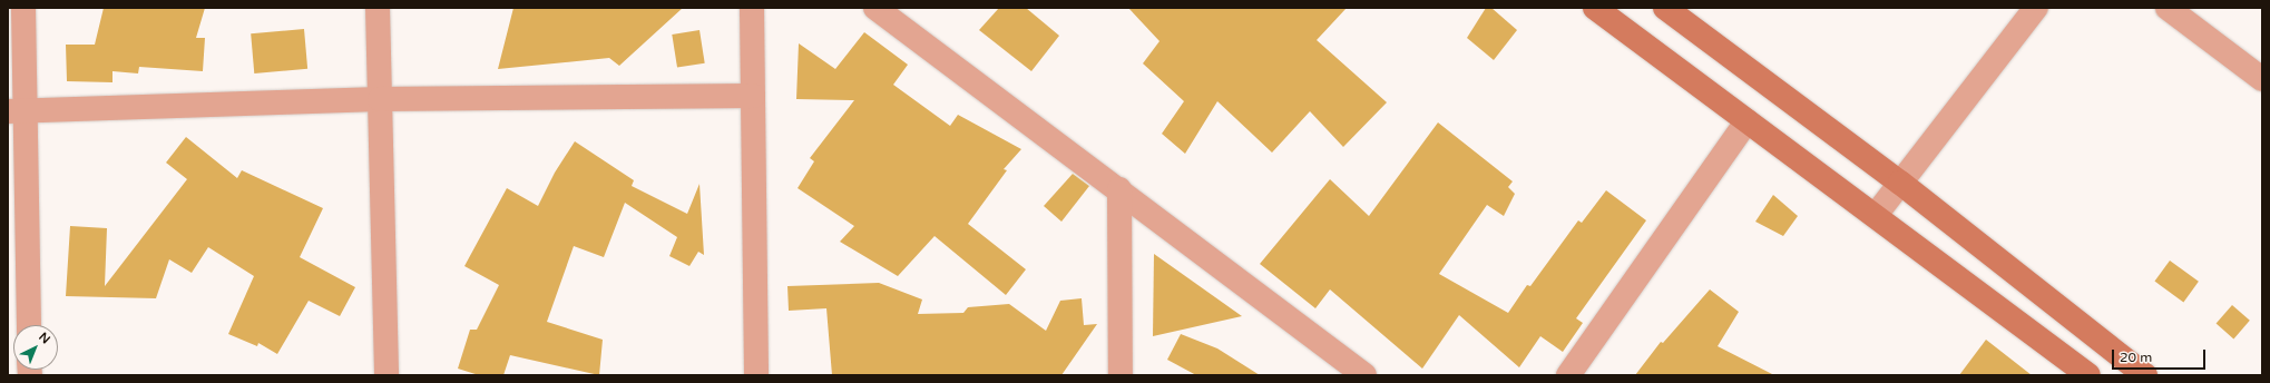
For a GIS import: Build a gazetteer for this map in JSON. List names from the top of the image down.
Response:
{
  "scale_bar": "20 m",
  "north": "top right"
}
